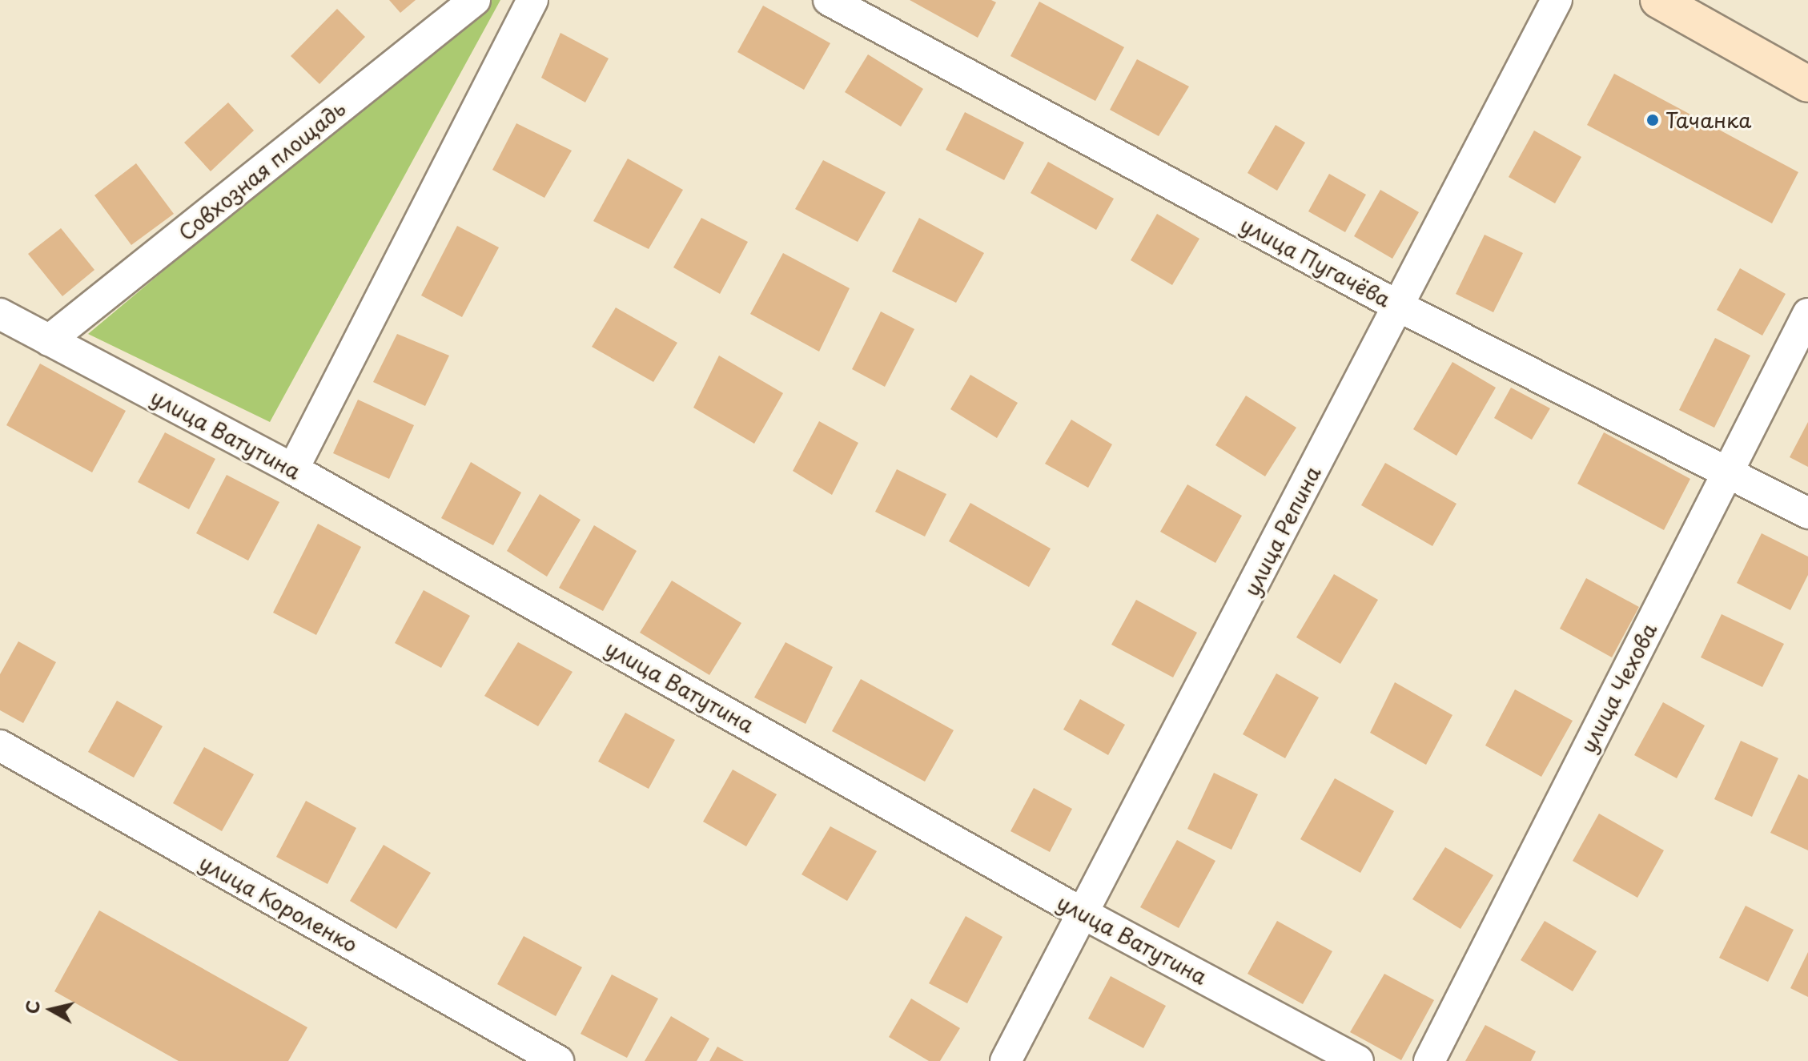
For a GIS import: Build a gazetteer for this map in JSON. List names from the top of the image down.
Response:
{
  "streets": {
    "street": [
      "Совхозная площадь",
      "улица Пугачёва",
      "улица Ватутина",
      "улица Репина",
      "улица Чехова",
      "улица Короленко"
    ]
  },
  "crossings": [
    ["Совхозная площадь", "улица Ватутина"],
    ["улица Пугачёва", "улица Репина"],
    ["улица Пугачёва", "улица Чехова"],
    ["улица Ватутина", "улица Репина"]
  ],
  "places": ["Тачанка"],
  "north": "left"
}
